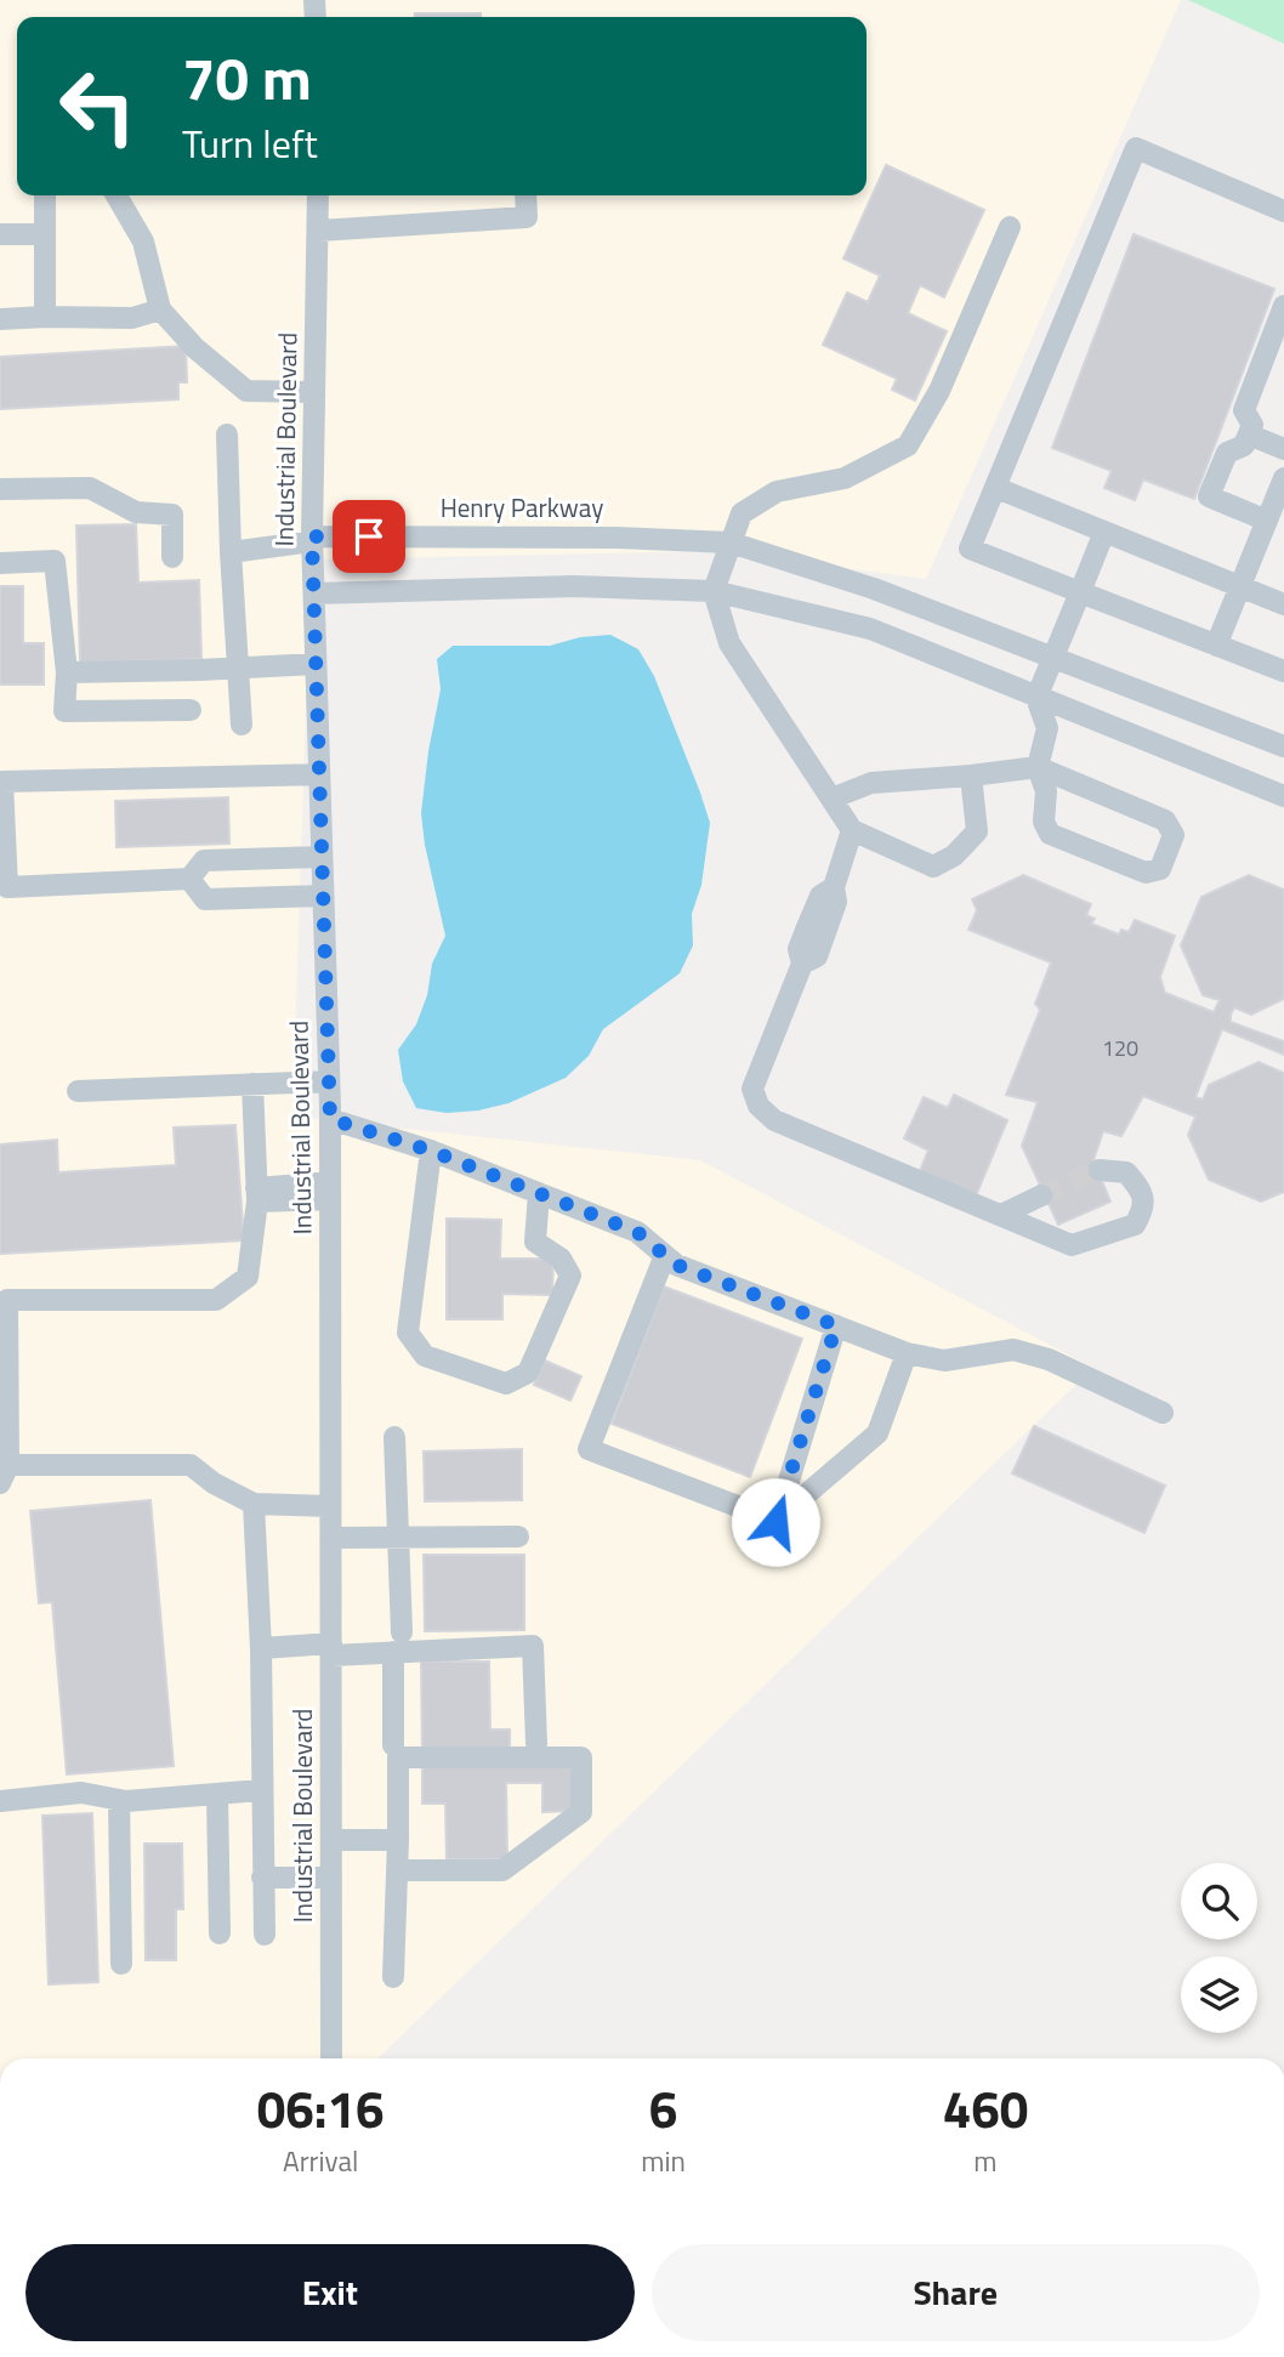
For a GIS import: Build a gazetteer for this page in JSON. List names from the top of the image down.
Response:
{
  "streets": {
    "street": ["Industrial Boulevard", "Henry Parkway"]
  },
  "crossings": [
    ["Industrial Boulevard", "Henry Parkway"]
  ],
  "house_numbers": ["120"],
  "page": {
    "turn": ["70 m", "Turn left"],
    "eta": [
      "06:16",
      "Arrival",
      "6",
      "min",
      "460",
      "m"
    ],
    "buttons": ["Exit", "Share"]
  }
}
